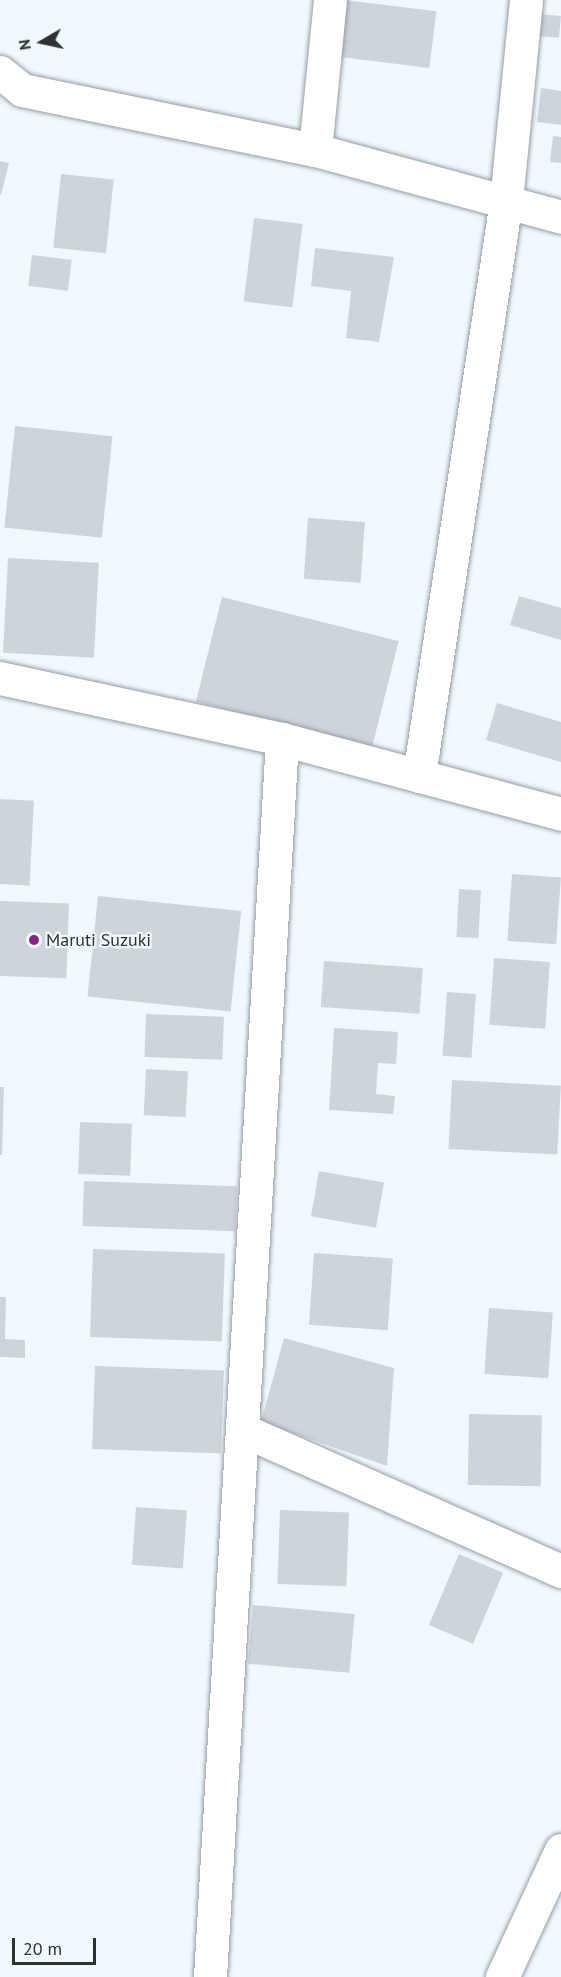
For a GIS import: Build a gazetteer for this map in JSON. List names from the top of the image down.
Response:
{
  "places": ["Maruti Suzuki"],
  "scale_bar": "20 m",
  "north": "left"
}
